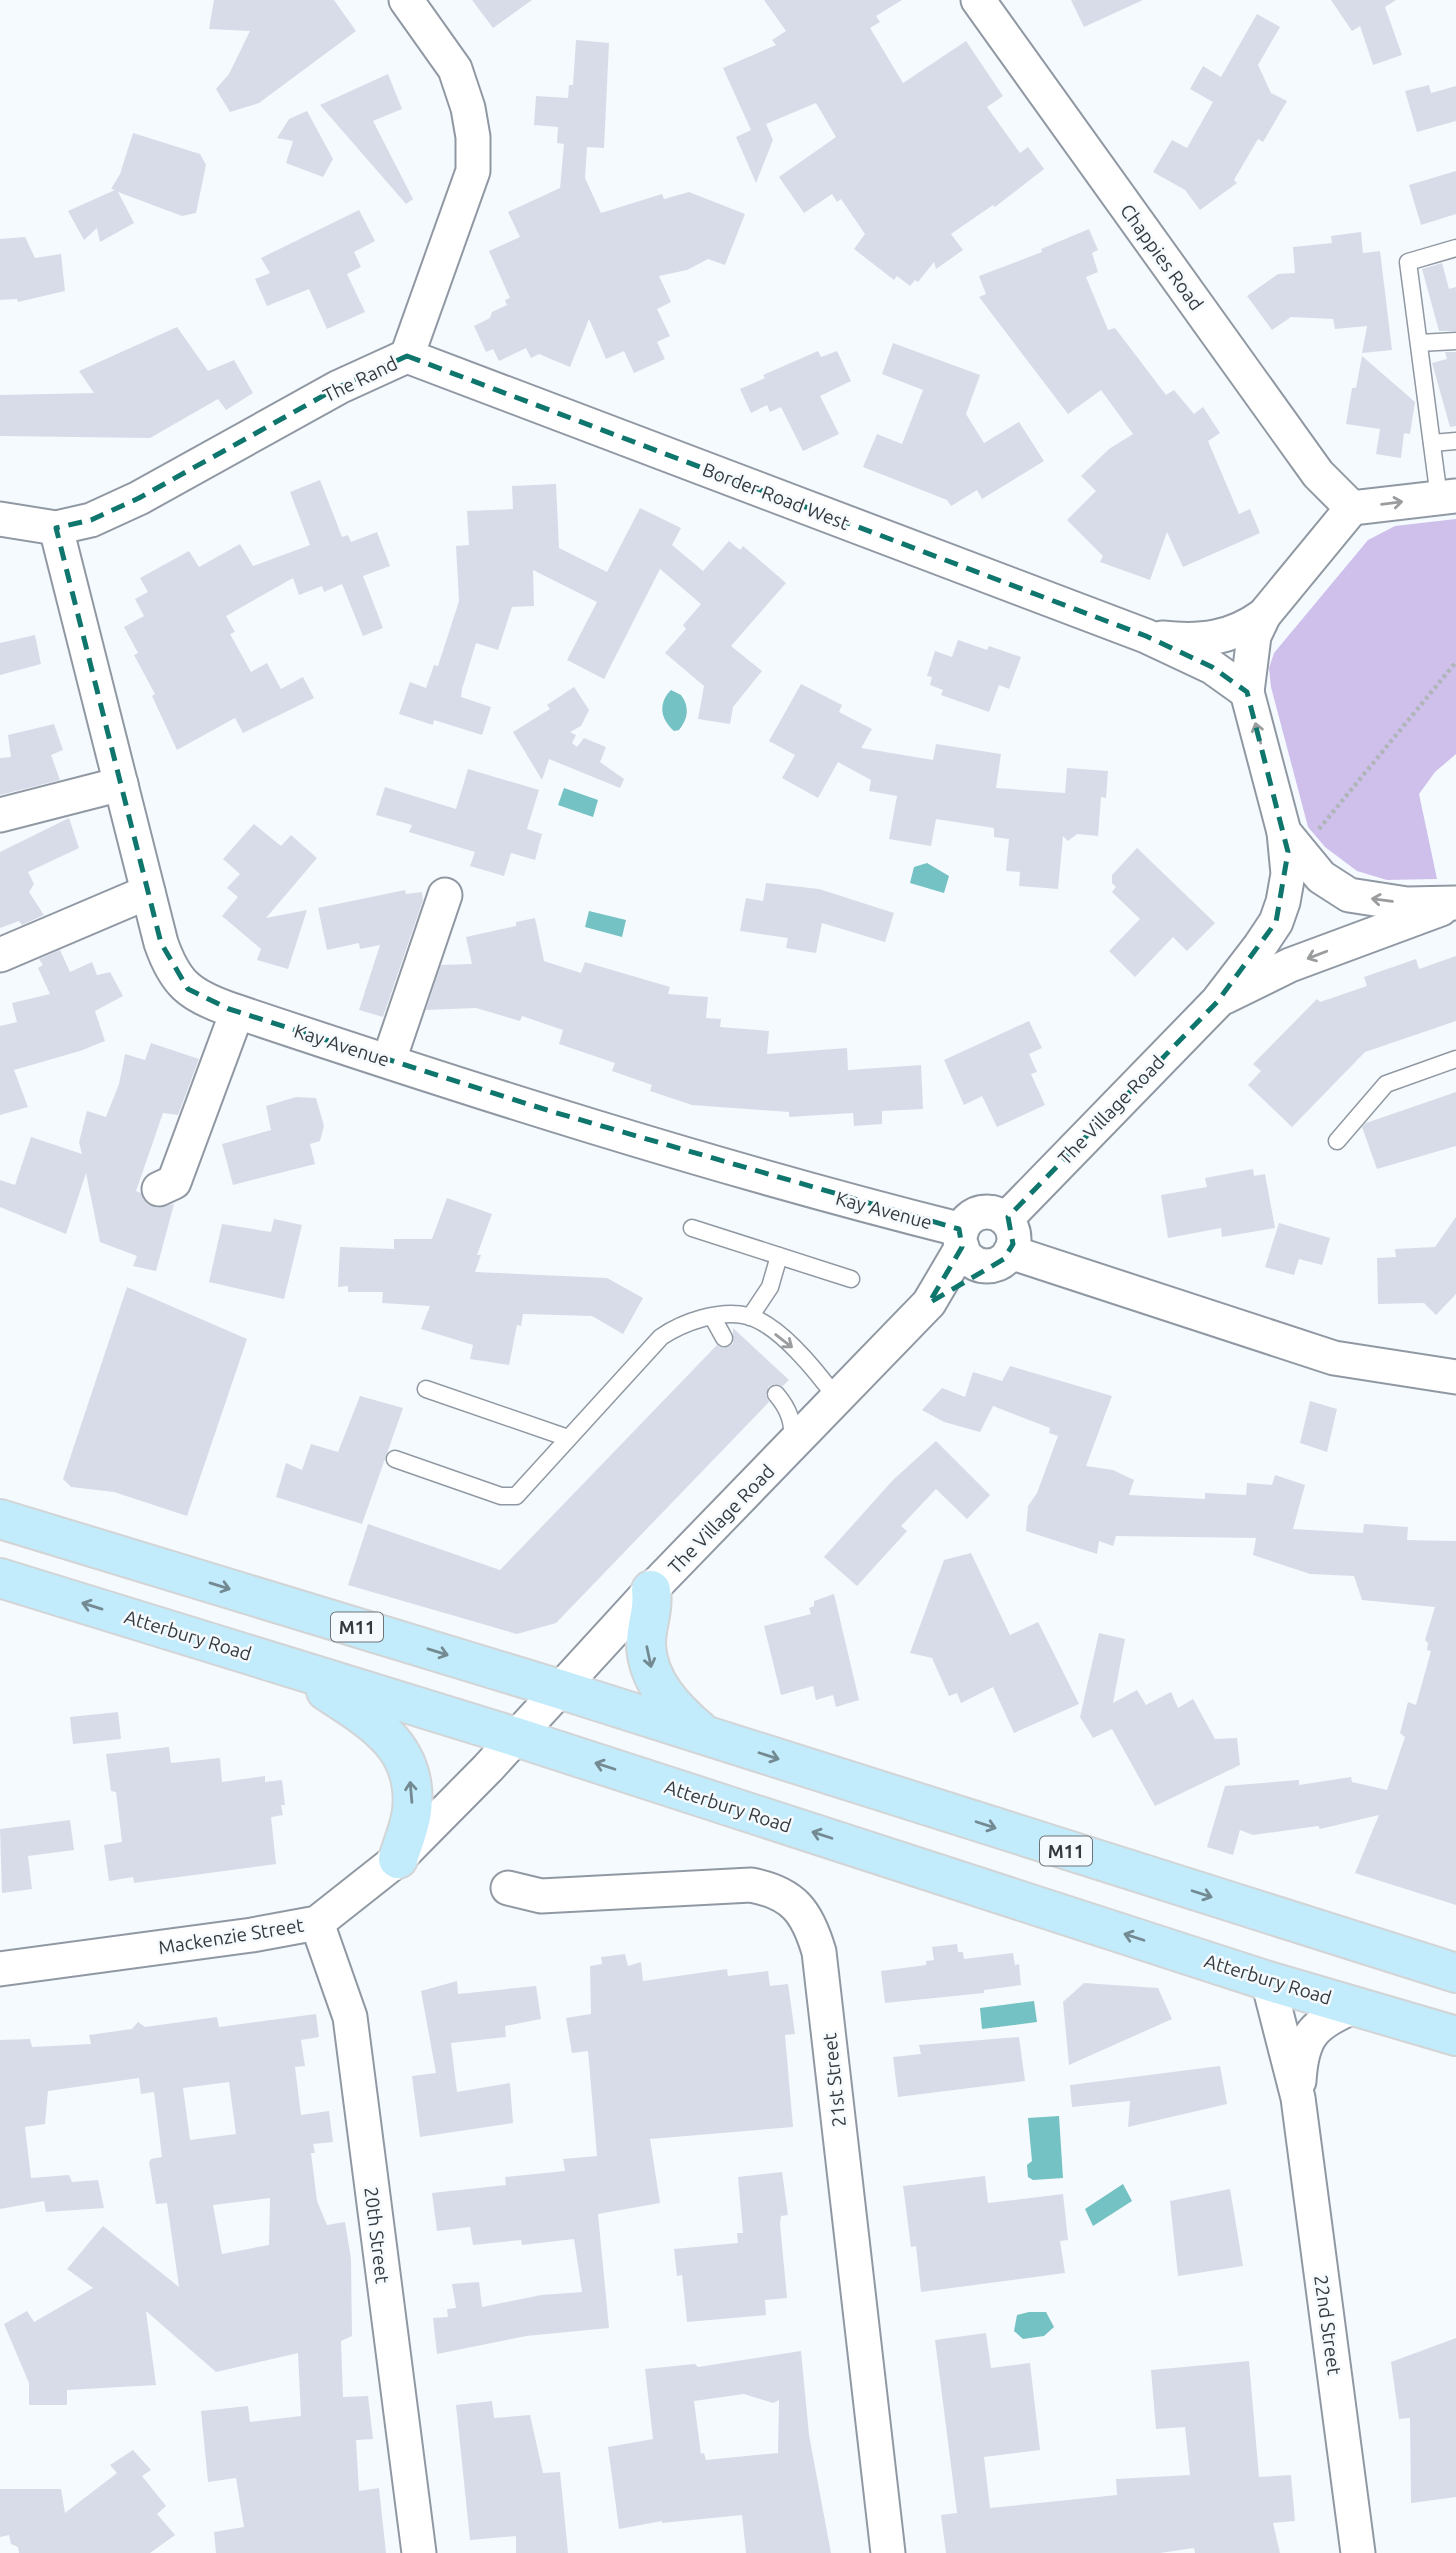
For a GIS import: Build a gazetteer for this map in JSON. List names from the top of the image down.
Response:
{
  "streets": {
    "main road": ["M11", "Atterbury Road"],
    "street": [
      "Chappies Road",
      "The Rand",
      "Border Road West",
      "Kay Avenue",
      "The Village Road",
      "Mackenzie Street",
      "21st Street",
      "20th Street",
      "22nd Street"
    ]
  },
  "crossings": [
    ["The Rand", "Border Road West"],
    ["The Rand", "Kay Avenue"],
    ["Border Road West", "The Village Road"],
    ["Kay Avenue", "The Village Road"],
    ["The Village Road", "M11"],
    ["The Village Road", "Atterbury Road"],
    ["The Village Road", "Mackenzie Street"],
    ["Atterbury Road", "Mackenzie Street"],
    ["Atterbury Road", "22nd Street"],
    ["Mackenzie Street", "20th Street"]
  ]
}
